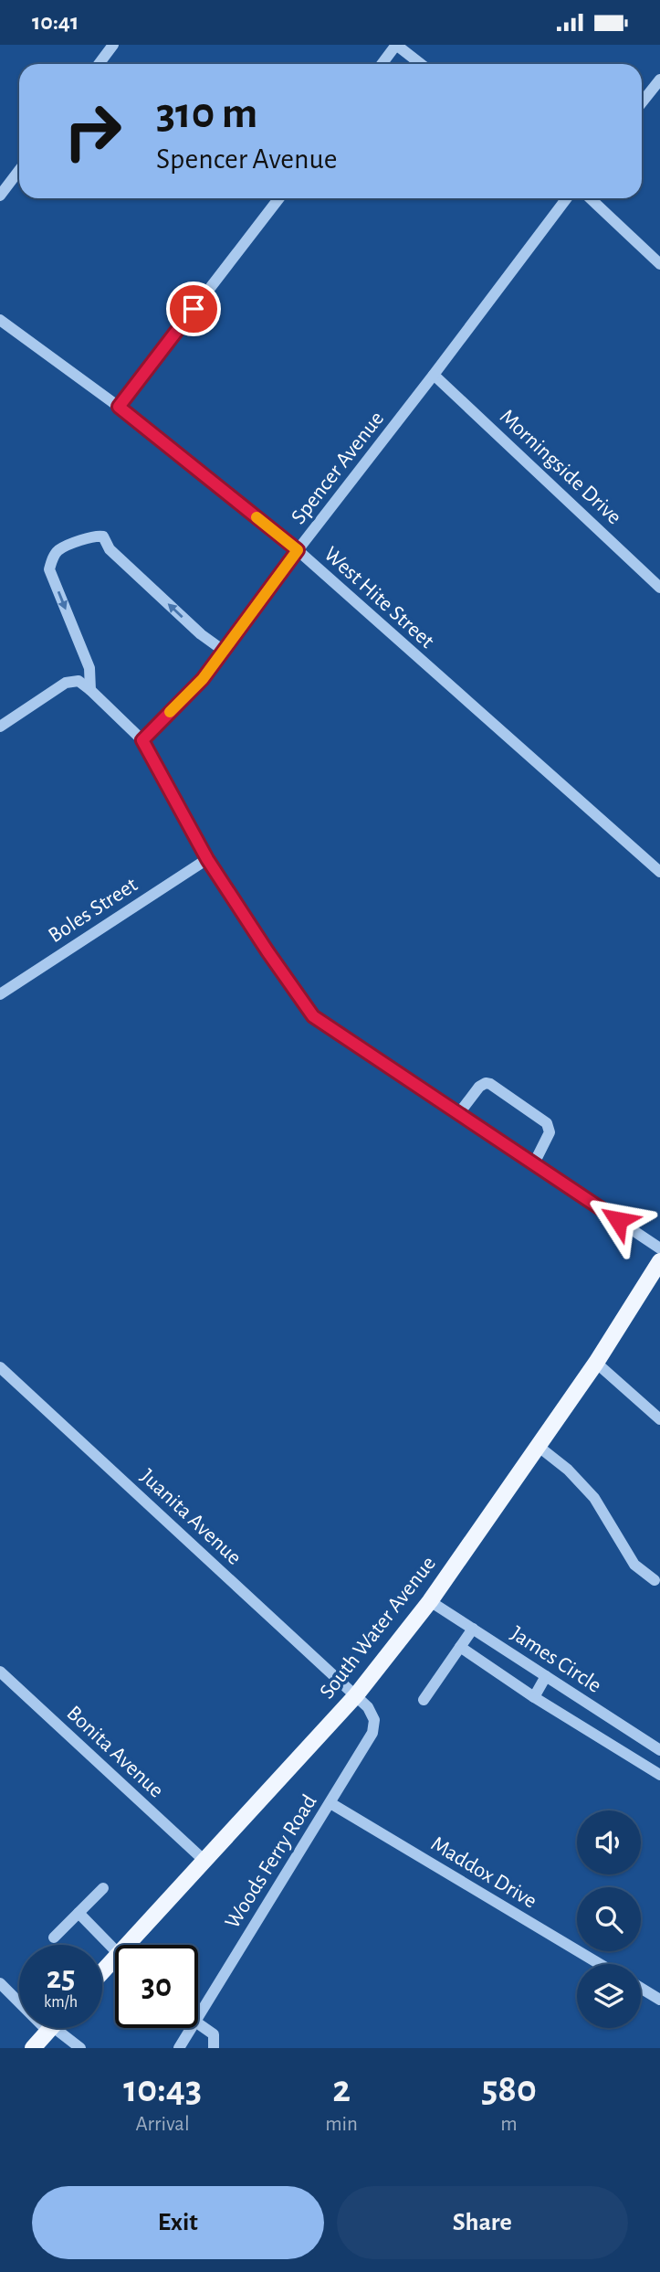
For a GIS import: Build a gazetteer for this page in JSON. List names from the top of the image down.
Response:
{
  "streets": {
    "main road": ["South Water Avenue"],
    "street": [
      "Morningside Drive",
      "Spencer Avenue",
      "West Hite Street",
      "Boles Street",
      "Juanita Avenue",
      "James Circle",
      "Bonita Avenue",
      "Woods Ferry Road",
      "Maddox Drive"
    ]
  },
  "crossings": [
    ["Morningside Drive", "Spencer Avenue"],
    ["Spencer Avenue", "West Hite Street"],
    ["Juanita Avenue", "South Water Avenue"],
    ["Juanita Avenue", "Woods Ferry Road"],
    ["South Water Avenue", "James Circle"],
    ["South Water Avenue", "Bonita Avenue"],
    ["South Water Avenue", "Woods Ferry Road"],
    ["Woods Ferry Road", "Maddox Drive"]
  ],
  "page": {
    "status": "10:41",
    "turn": ["310 m", "Spencer Avenue"],
    "speed": "25 km/h",
    "limit": "30",
    "eta": [
      "10:43",
      "Arrival",
      "2",
      "min",
      "580",
      "m"
    ],
    "buttons": ["Exit", "Share"]
  }
}
